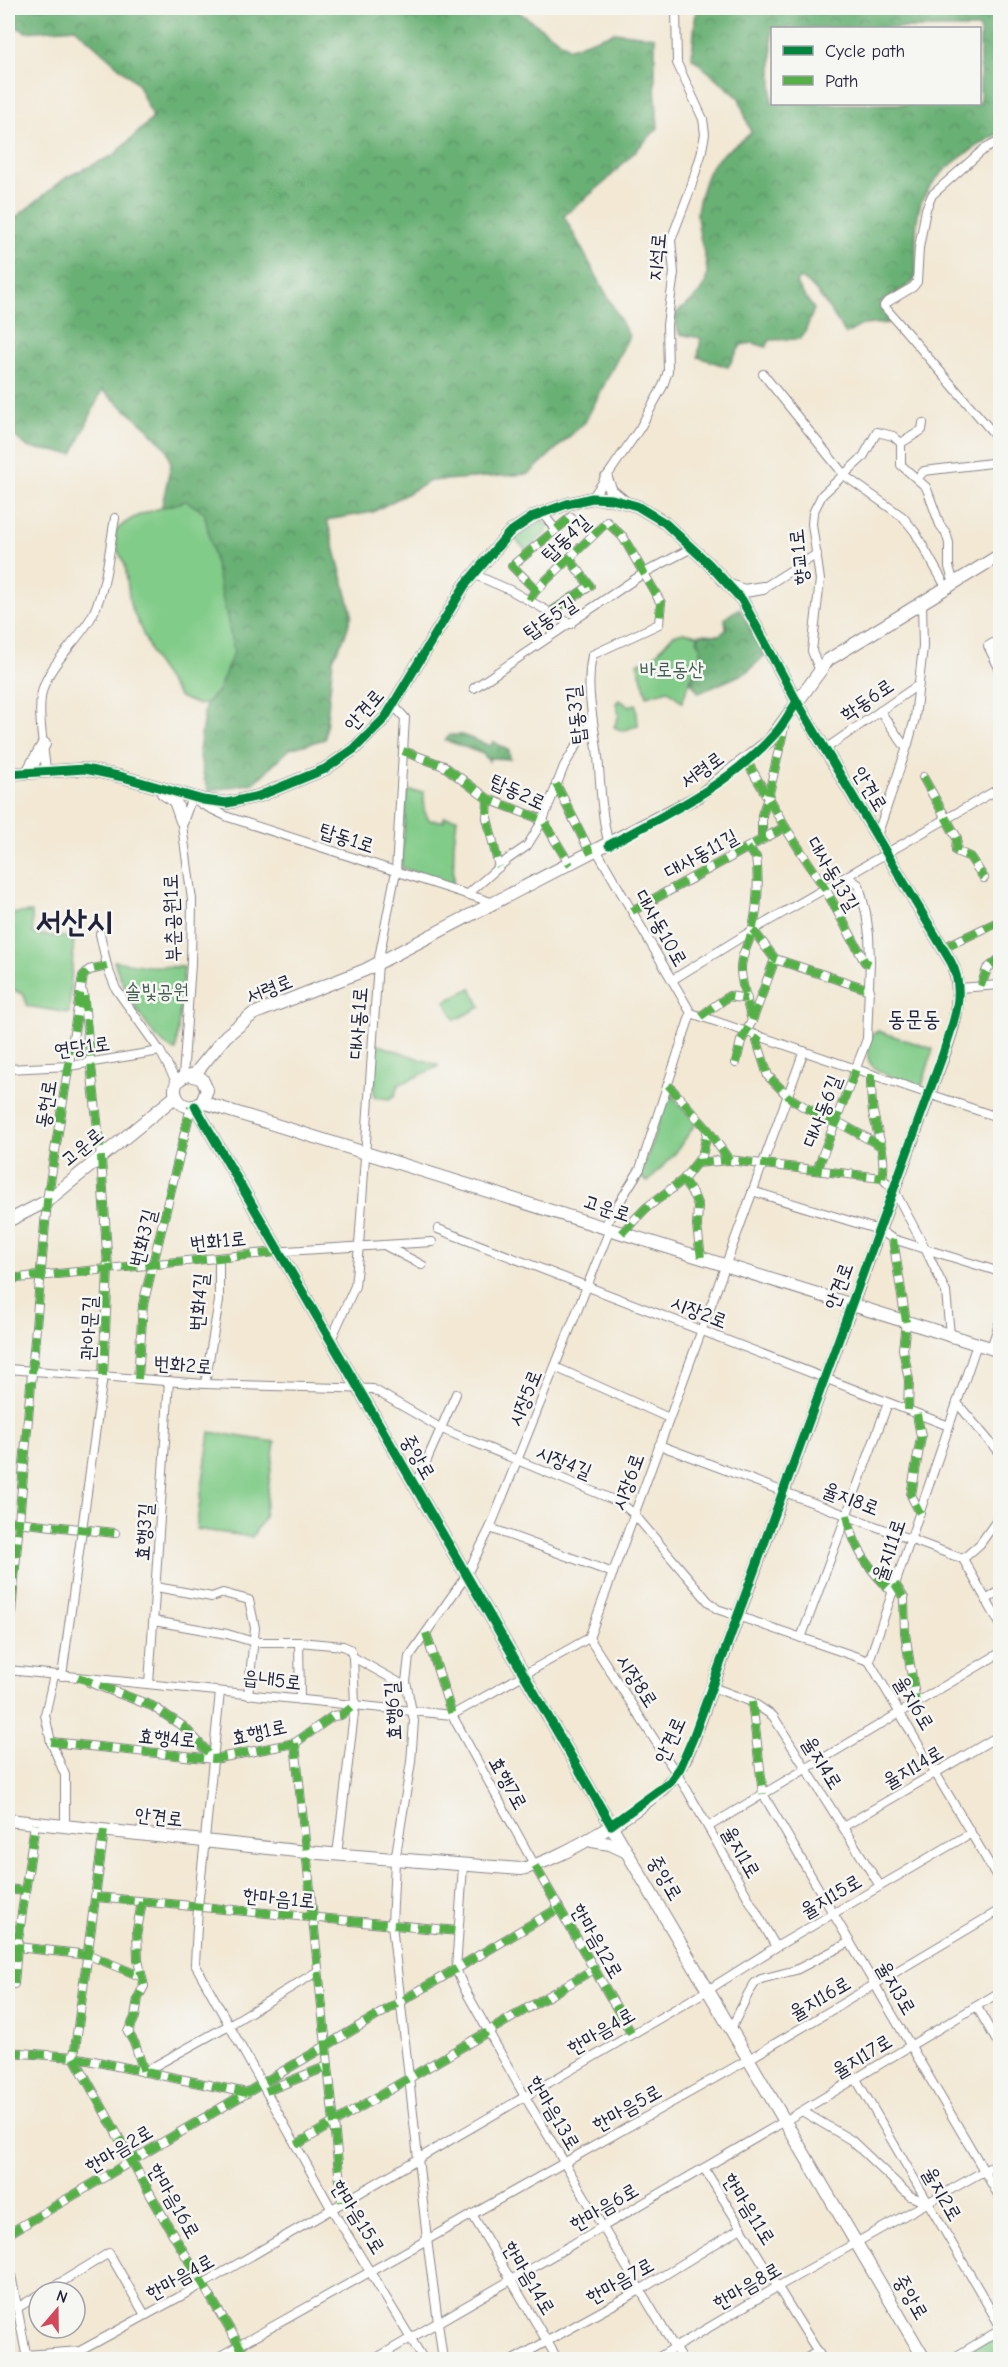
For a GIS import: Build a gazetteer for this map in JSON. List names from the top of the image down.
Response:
{
  "streets": {
    "street": [
      "지석로",
      "탑동4길",
      "향교1로",
      "탑동5길",
      "학동6로",
      "안견로",
      "탑동3길",
      "서령로",
      "탑동2로",
      "탑동1로",
      "대사동11길",
      "대사동13길",
      "부춘공원1로",
      "대사동10로",
      "대사동1로",
      "연당1로",
      "동헌로",
      "대사동6길",
      "고운로",
      "번화3길",
      "번화1로",
      "번화4길",
      "시장2로",
      "관아문길",
      "번화2로",
      "시장5로",
      "중앙로",
      "시장4길",
      "시장6로",
      "율지8로",
      "효행3길",
      "율지11로",
      "읍내5로",
      "시장8로",
      "율지6로",
      "효행6길",
      "효행1로",
      "효행4로",
      "율지4로",
      "율지14로",
      "효행7로",
      "율지1로",
      "율지15로",
      "한마음1로",
      "한마음12로",
      "율지3로",
      "율지16로",
      "한마음4로",
      "율지17로",
      "한마음5로",
      "한마음13로",
      "한마음2로",
      "율지2로",
      "한마음16로",
      "한마음6로",
      "한마음11로",
      "한마음15로",
      "한마음14로",
      "한마음7로",
      "한마음8로"
    ]
  },
  "crossings": [
    ["지석로", "안견로"],
    ["탑동4길", "탑동5길"],
    ["탑동4길", "탑동3길"],
    ["향교1로", "서령로"],
    ["탑동5길", "안견로"],
    ["탑동5길", "탑동3길"],
    ["학동6로", "안견로"],
    ["학동6로", "서령로"],
    ["안견로", "서령로"],
    ["안견로", "탑동1로"],
    ["안견로", "부춘공원1로"],
    ["안견로", "대사동1로"],
    ["안견로", "고운로"],
    ["안견로", "시장2로"],
    ["안견로", "관아문길"],
    ["안견로", "중앙로"],
    ["안견로", "시장4길"],
    ["안견로", "율지8로"],
    ["안견로", "시장8로"],
    ["안견로", "효행6길"],
    ["안견로", "효행4로"],
    ["안견로", "율지4로"],
    ["안견로", "효행7로"],
    ["안견로", "율지1로"],
    ["안견로", "한마음12로"],
    ["안견로", "한마음13로"],
    ["안견로", "한마음15로"],
    ["탑동3길", "서령로"],
    ["탑동3길", "대사동10로"],
    ["서령로", "탑동2로"],
    ["서령로", "탑동1로"],
    ["서령로", "대사동13길"],
    ["서령로", "부춘공원1로"],
    ["서령로", "대사동10로"],
    ["서령로", "대사동1로"],
    ["서령로", "고운로"],
    ["서령로", "번화3길"],
    ["서령로", "중앙로"],
    ["탑동2로", "대사동1로"],
    ["탑동1로", "부춘공원1로"],
    ["탑동1로", "대사동1로"],
    ["대사동11길", "대사동13길"],
    ["대사동11길", "대사동10로"],
    ["대사동13길", "대사동6길"],
    ["부춘공원1로", "고운로"],
    ["부춘공원1로", "번화3길"],
    ["부춘공원1로", "중앙로"],
    ["대사동1로", "고운로"],
    ["대사동1로", "번화1로"],
    ["대사동1로", "중앙로"],
    ["연당1로", "동헌로"],
    ["연당1로", "관아문길"],
    ["동헌로", "고운로"],
    ["동헌로", "번화1로"],
    ["동헌로", "번화2로"],
    ["고운로", "번화3길"],
    ["고운로", "관아문길"],
    ["고운로", "시장5로"],
    ["고운로", "중앙로"],
    ["고운로", "시장6로"],
    ["번화3길", "번화1로"],
    ["번화3길", "번화2로"],
    ["번화3길", "중앙로"],
    ["번화1로", "번화4길"],
    ["번화1로", "관아문길"],
    ["번화1로", "중앙로"],
    ["번화4길", "번화2로"],
    ["시장2로", "시장5로"],
    ["시장2로", "시장6로"],
    ["시장2로", "율지11로"],
    ["관아문길", "번화2로"],
    ["관아문길", "읍내5로"],
    ["관아문길", "효행4로"],
    ["번화2로", "중앙로"],
    ["번화2로", "시장4길"],
    ["번화2로", "효행3길"],
    ["시장5로", "중앙로"],
    ["시장5로", "시장4길"],
    ["시장5로", "효행6길"],
    ["중앙로", "시장4길"],
    ["중앙로", "효행6길"],
    ["중앙로", "율지15로"],
    ["중앙로", "율지16로"],
    ["중앙로", "한마음4로"],
    ["중앙로", "율지17로"],
    ["중앙로", "한마음5로"],
    ["중앙로", "한마음6로"],
    ["중앙로", "한마음8로"],
    ["시장4길", "시장6로"],
    ["시장6로", "율지8로"],
    ["시장6로", "시장8로"],
    ["율지8로", "율지11로"],
    ["효행3길", "읍내5로"],
    ["율지11로", "율지6로"],
    ["읍내5로", "효행6길"],
    ["읍내5로", "효행1로"],
    ["읍내5로", "효행7로"],
    ["시장8로", "율지1로"],
    ["율지6로", "율지14로"],
    ["율지6로", "율지15로"],
    ["효행6길", "효행7로"],
    ["효행1로", "효행4로"],
    ["효행4로", "한마음15로"],
    ["율지4로", "율지14로"],
    ["율지4로", "율지15로"],
    ["효행7로", "한마음12로"],
    ["율지1로", "율지15로"],
    ["율지15로", "율지3로"],
    ["율지15로", "한마음4로"],
    ["한마음1로", "한마음13로"],
    ["한마음1로", "한마음15로"],
    ["한마음12로", "한마음4로"],
    ["한마음12로", "한마음2로"],
    ["율지3로", "율지16로"],
    ["율지3로", "율지17로"],
    ["율지3로", "한마음8로"],
    ["율지16로", "한마음5로"],
    ["한마음4로", "한마음13로"],
    ["한마음4로", "한마음16로"],
    ["한마음4로", "한마음15로"],
    ["율지17로", "율지2로"],
    ["율지17로", "한마음6로"],
    ["한마음5로", "한마음13로"],
    ["한마음5로", "한마음16로"],
    ["한마음5로", "한마음15로"],
    ["한마음5로", "한마음14로"],
    ["한마음13로", "한마음2로"],
    ["한마음13로", "한마음6로"],
    ["한마음13로", "한마음7로"],
    ["한마음13로", "한마음8로"],
    ["한마음2로", "한마음16로"],
    ["한마음2로", "한마음15로"],
    ["율지2로", "한마음8로"],
    ["한마음6로", "한마음11로"],
    ["한마음6로", "한마음15로"],
    ["한마음6로", "한마음14로"],
    ["한마음11로", "한마음7로"],
    ["한마음11로", "한마음8로"],
    ["한마음14로", "한마음7로"]
  ],
  "districts": ["서산시", "동문동"],
  "parks": ["바로동산", "솔빛공원"],
  "legend": ["Cycle path", "Path"],
  "north": "top"
}
